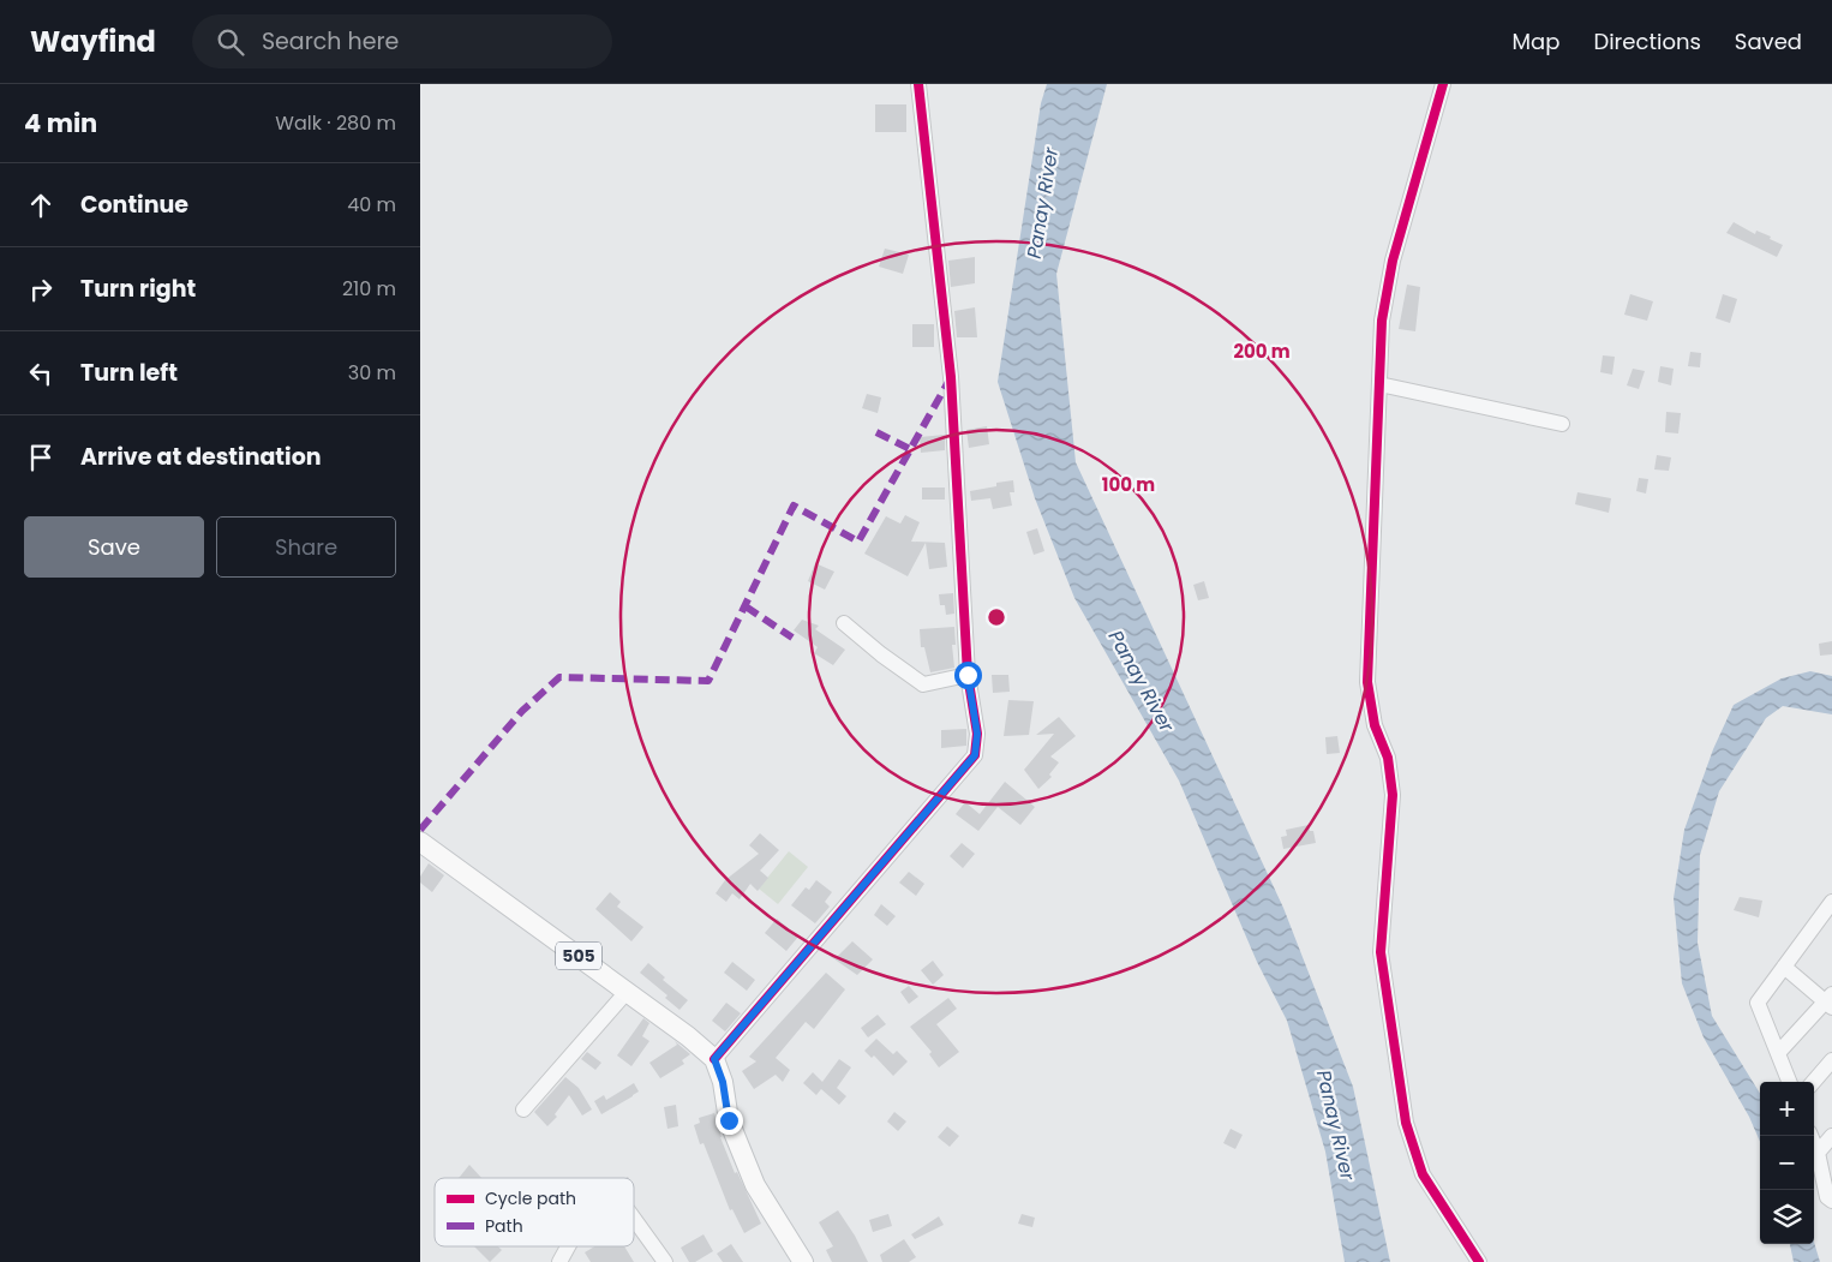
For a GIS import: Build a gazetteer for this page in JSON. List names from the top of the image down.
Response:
{
  "streets": {
    "main road": ["505"]
  },
  "water": ["Panay River"],
  "legend": ["Cycle path", "Path"],
  "page": {
    "header": "Wayfind",
    "search": "Search here",
    "nav": ["Map", "Directions", "Saved"],
    "heading": ["4 min", "Walk · 280 m"],
    "list": [
      ["Continue", "40 m"],
      ["Turn right", "210 m"],
      ["Turn left", "30 m"],
      "Arrive at destination"
    ],
    "buttons": ["Save", "Share"],
    "map_buttons": ["+", "−"]
  },
  "rings": ["200 m", "100 m"]
}
